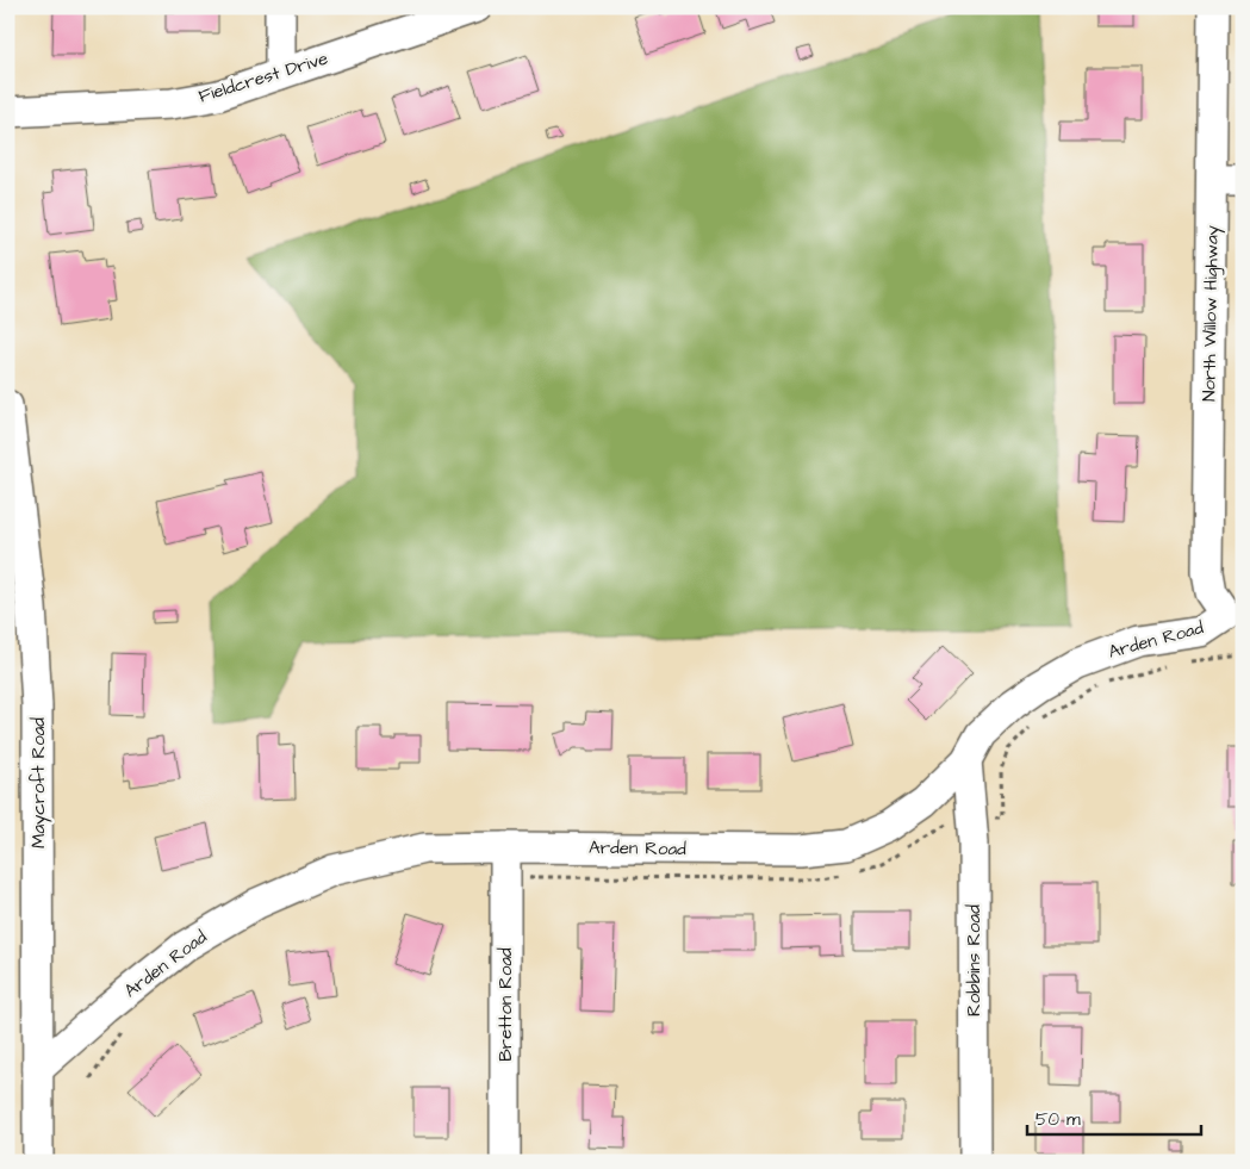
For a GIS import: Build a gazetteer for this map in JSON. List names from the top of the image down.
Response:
{
  "streets": {
    "street": [
      "Fieldcrest Drive",
      "North Willow Highway",
      "Arden Road",
      "Maycroft Road",
      "Robbins Road",
      "Bretton Road"
    ]
  },
  "crossings": [
    ["North Willow Highway", "Arden Road"],
    ["Arden Road", "Maycroft Road"],
    ["Arden Road", "Robbins Road"],
    ["Arden Road", "Bretton Road"]
  ],
  "scale_bar": "50 m"
}
